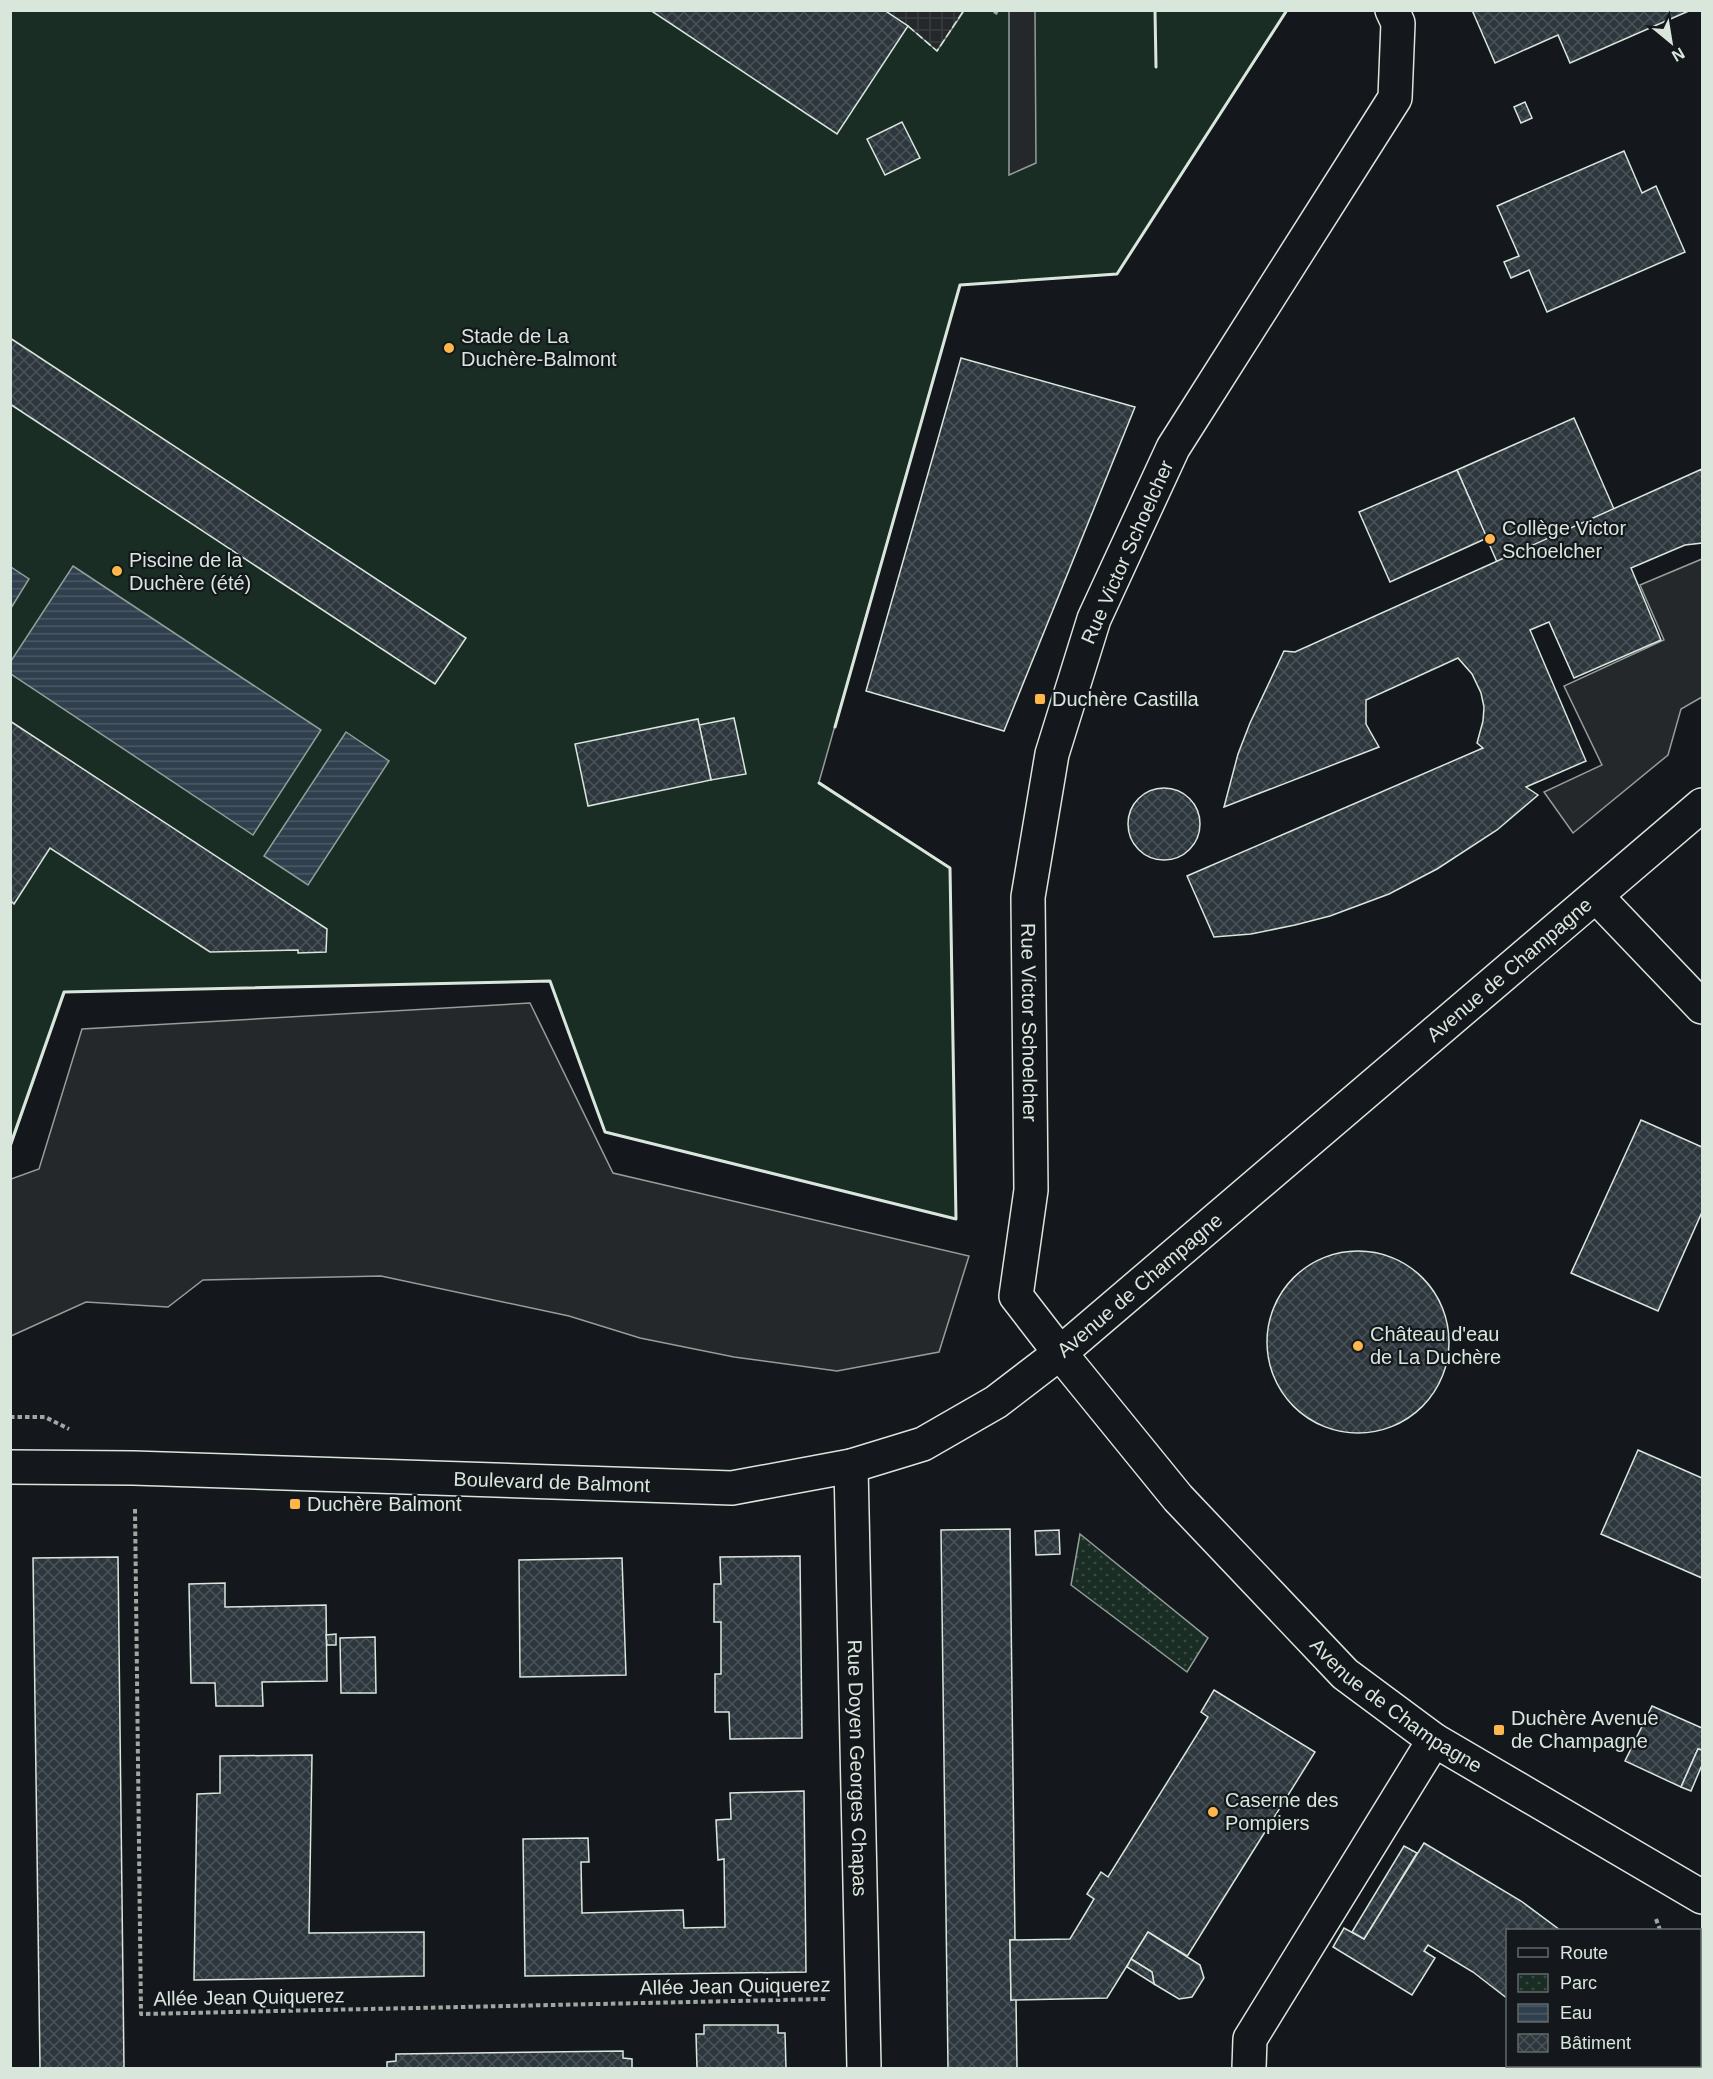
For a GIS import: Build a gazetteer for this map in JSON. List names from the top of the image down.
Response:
{
  "streets": {
    "street": [
      "Rue Victor Schoelcher",
      "Avenue de Champagne",
      "Boulevard de Balmont",
      "Rue Doyen Georges Chapas"
    ],
    "path": ["Allée Jean Quiquerez"]
  },
  "crossings": [
    ["Rue Victor Schoelcher", "Avenue de Champagne"],
    ["Rue Victor Schoelcher", "Boulevard de Balmont"],
    ["Avenue de Champagne", "Boulevard de Balmont"],
    ["Boulevard de Balmont", "Rue Doyen Georges Chapas"],
    ["Rue Doyen Georges Chapas", "Allée Jean Quiquerez"]
  ],
  "places": {
    "other": [
      "Stade de La Duchère-Balmont",
      "Collège Victor Schoelcher",
      "Piscine de la Duchère (été)",
      "Château d'eau de La Duchère",
      "Caserne des Pompiers"
    ],
    "transit": ["Duchère Castilla", "Duchère Balmont", "Duchère Avenue de Champagne"]
  },
  "legend": [
    "Route",
    "Parc",
    "Eau",
    "Bâtiment"
  ],
  "north": "bottom right"
}
